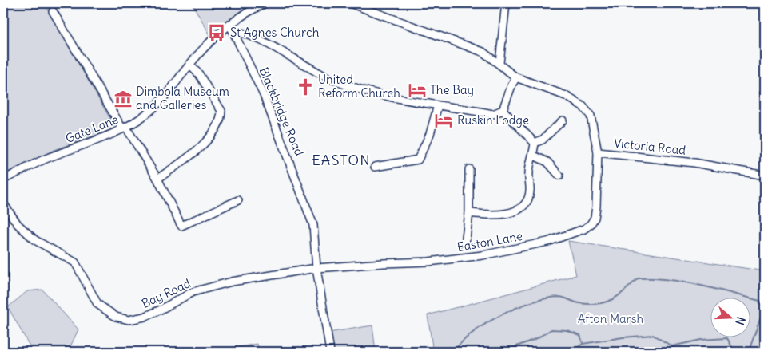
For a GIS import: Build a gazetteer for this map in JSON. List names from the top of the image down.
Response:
{
  "streets": {
    "street": [
      "Blackbridge Road",
      "Gate Lane",
      "Victoria Road",
      "Easton Lane",
      "Bay Road"
    ]
  },
  "crossings": [
    ["Blackbridge Road", "Gate Lane"],
    ["Blackbridge Road", "Easton Lane"],
    ["Blackbridge Road", "Bay Road"],
    ["Victoria Road", "Easton Lane"],
    ["Easton Lane", "Bay Road"]
  ],
  "districts": ["EASTON"],
  "parks": ["Afton Marsh"],
  "places": {
    "bus stop": ["St Agnes Church"],
    "church": ["United Reform Church"],
    "hotel": ["The Bay", "Ruskin Lodge"],
    "museum": ["Dimbola Museum and Galleries"]
  },
  "north": "right"
}
